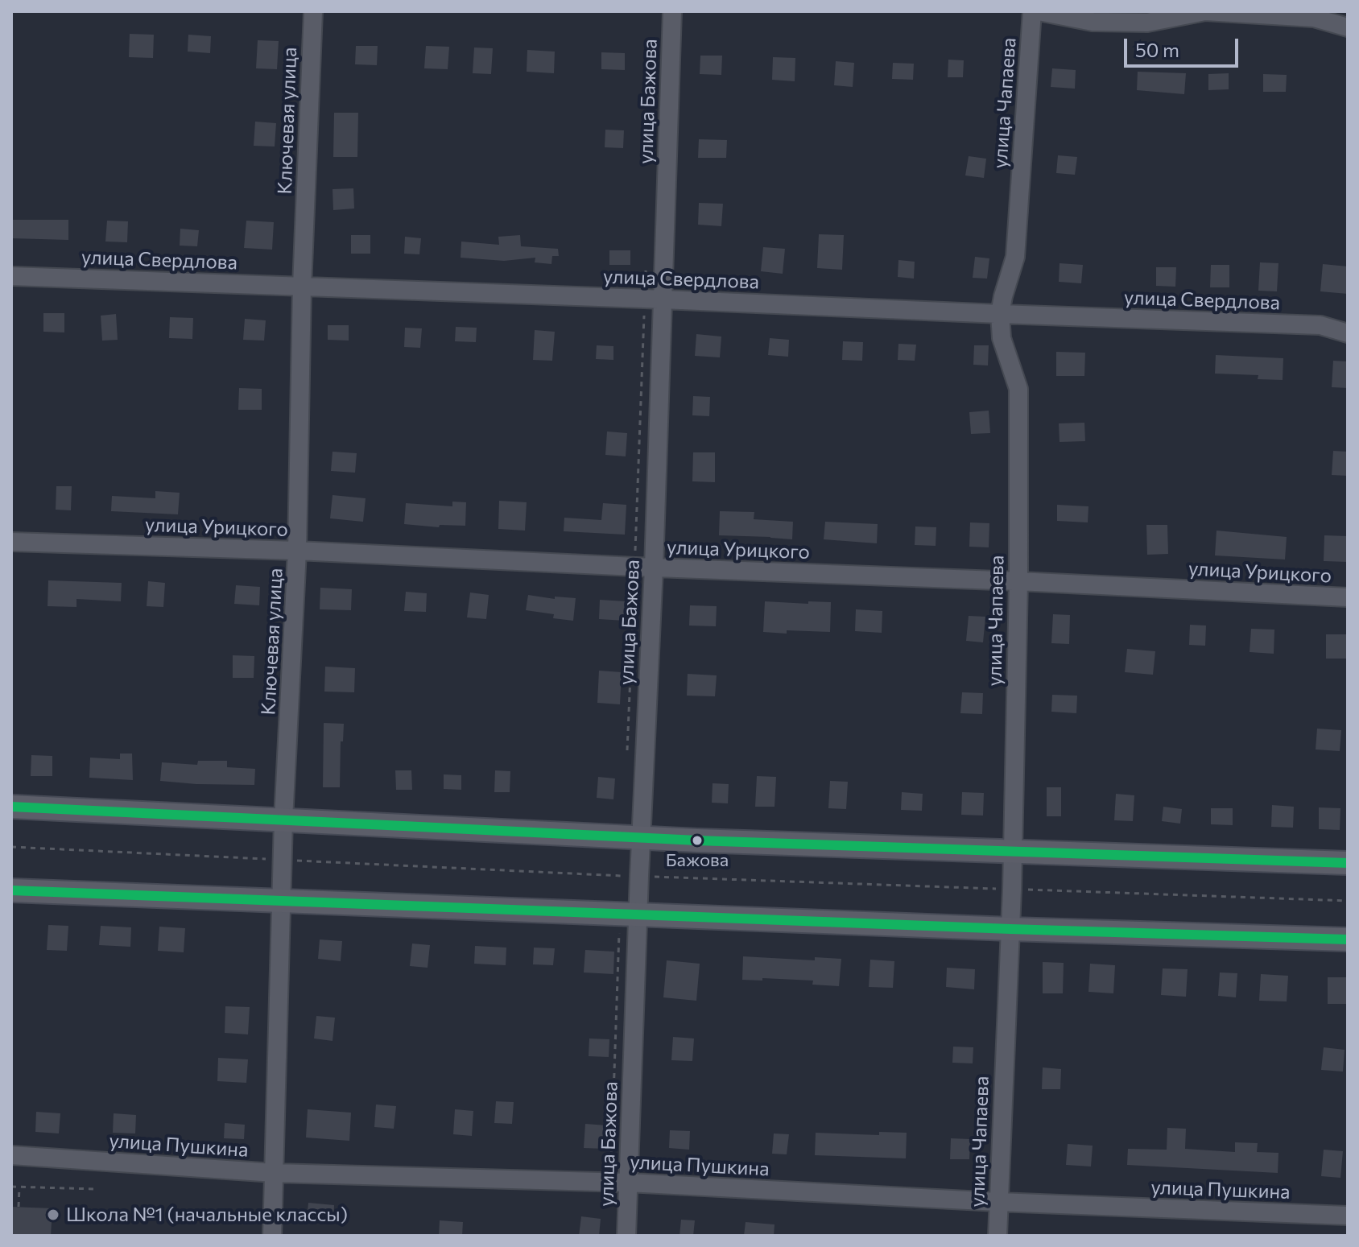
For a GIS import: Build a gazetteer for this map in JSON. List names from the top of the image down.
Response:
{
  "streets": {
    "street": [
      "улица Бажова",
      "улица Чапаева",
      "Ключевая улица",
      "улица Свердлова",
      "улица Урицкого",
      "улица Пушкина"
    ]
  },
  "crossings": [
    ["улица Бажова", "улица Свердлова"],
    ["улица Бажова", "улица Урицкого"],
    ["улица Бажова", "улица Пушкина"],
    ["улица Чапаева", "улица Свердлова"],
    ["улица Чапаева", "улица Урицкого"],
    ["улица Чапаева", "улица Пушкина"],
    ["Ключевая улица", "улица Свердлова"],
    ["Ключевая улица", "улица Урицкого"],
    ["Ключевая улица", "улица Пушкина"]
  ],
  "places": ["Бажова", "Школа №1 (начальные классы)"],
  "scale_bar": "50 m"
}
